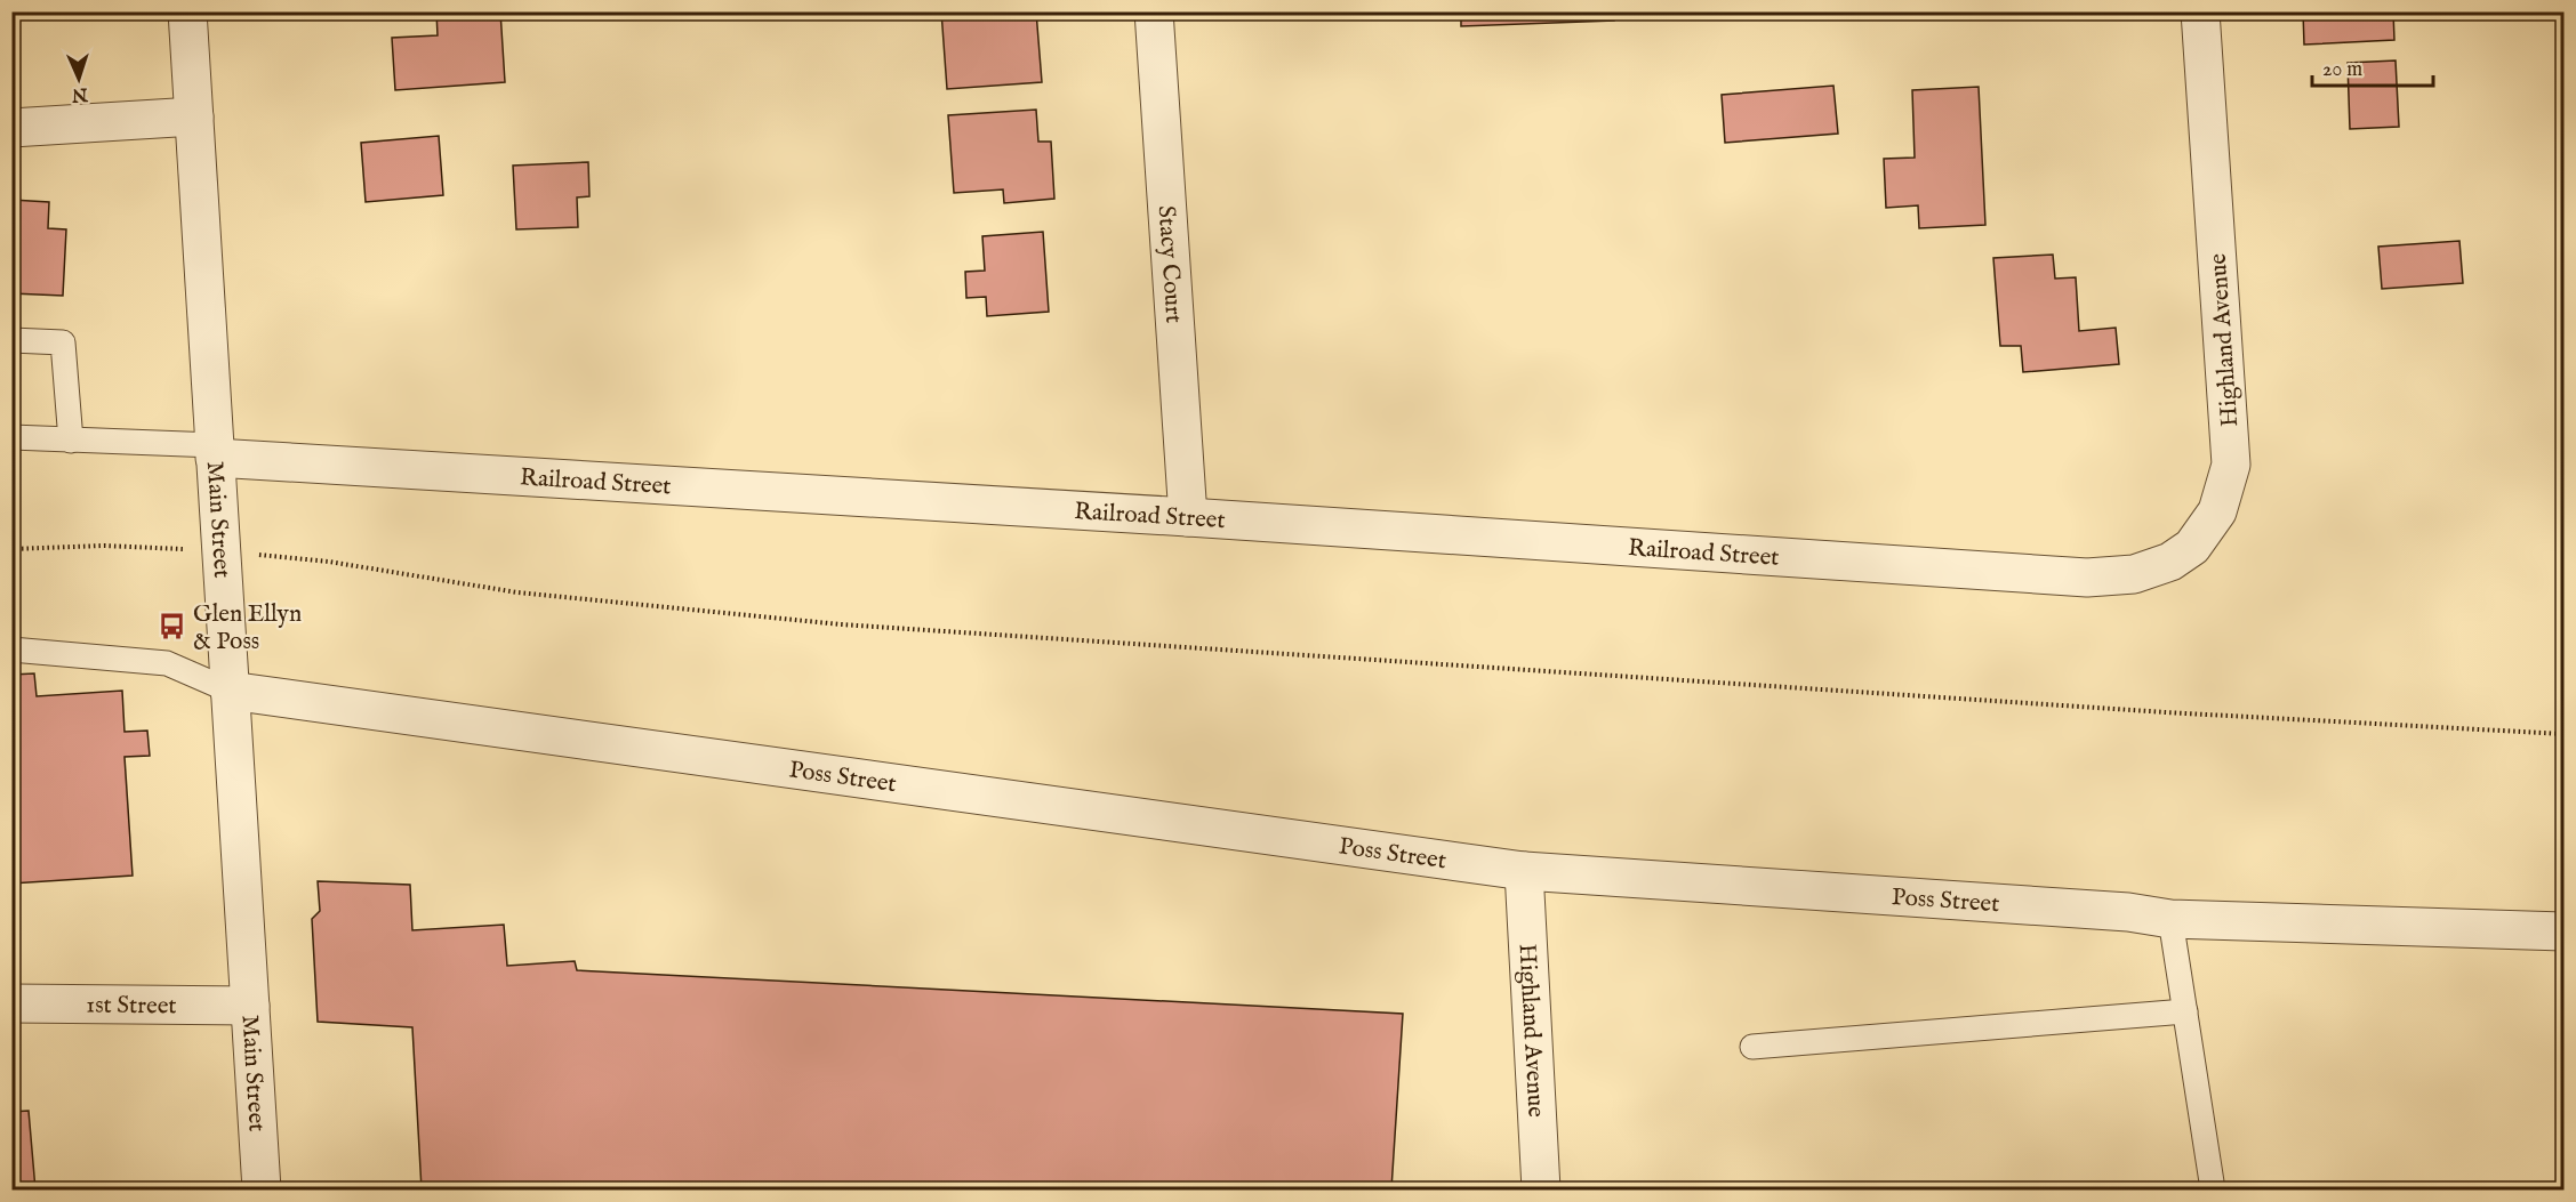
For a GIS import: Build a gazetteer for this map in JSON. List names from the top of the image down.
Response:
{
  "streets": {
    "street": [
      "Stacy Court",
      "Highland Avenue",
      "Railroad Street",
      "Main Street",
      "Poss Street",
      "1st Street"
    ]
  },
  "crossings": [
    ["Stacy Court", "Railroad Street"],
    ["Highland Avenue", "Railroad Street"],
    ["Highland Avenue", "Poss Street"],
    ["Railroad Street", "Main Street"],
    ["Main Street", "Poss Street"],
    ["Main Street", "1st Street"]
  ],
  "places": {
    "bus stop": ["Glen Ellyn & Poss"]
  },
  "scale_bar": "20 m",
  "north": "bottom"
}
